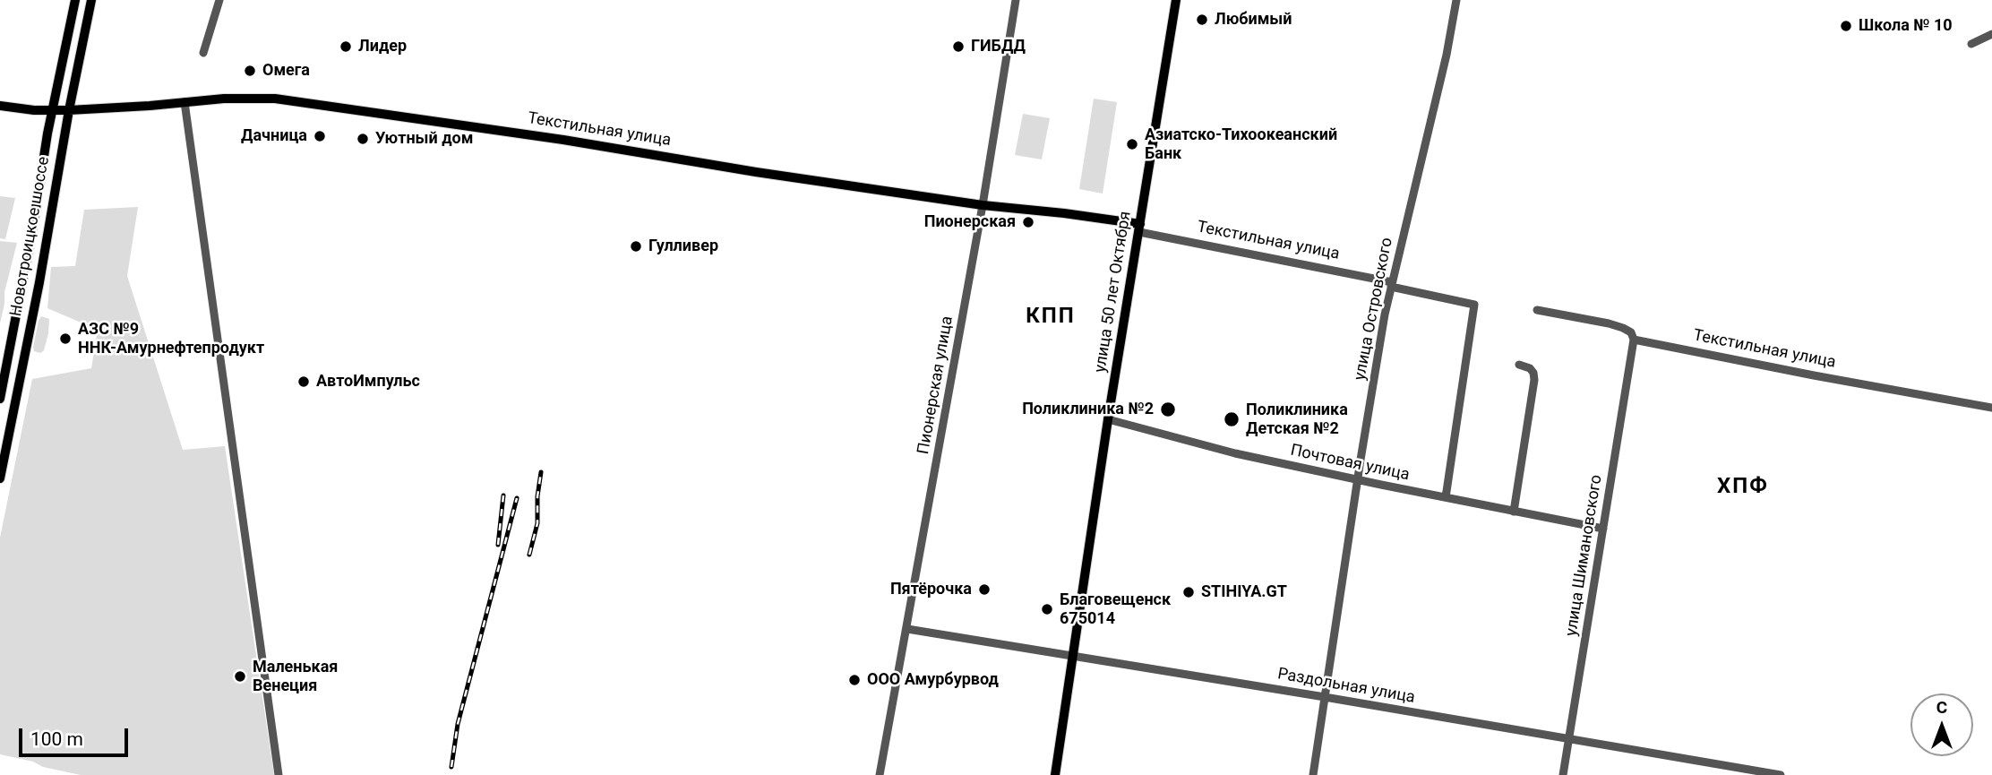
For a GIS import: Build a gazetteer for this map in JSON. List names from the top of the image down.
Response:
{
  "streets": {
    "main road": ["Текстильная улица", "Новотроицкое шоссе", "улица 50 лет Октября"],
    "street": [
      "улица Островского",
      "Пионерская улица",
      "Почтовая улица",
      "улица Шимановского",
      "Раздольная улица"
    ]
  },
  "crossings": [
    ["Текстильная улица", "Новотроицкое шоссе"],
    ["Текстильная улица", "улица 50 лет Октября"],
    ["Текстильная улица", "улица Островского"],
    ["Текстильная улица", "Пионерская улица"],
    ["Текстильная улица", "Почтовая улица"],
    ["Текстильная улица", "улица Шимановского"],
    ["улица 50 лет Октября", "Почтовая улица"],
    ["улица 50 лет Октября", "Раздольная улица"],
    ["улица Островского", "Почтовая улица"],
    ["улица Островского", "Раздольная улица"],
    ["Пионерская улица", "Раздольная улица"],
    ["Почтовая улица", "улица Шимановского"],
    ["улица Шимановского", "Раздольная улица"]
  ],
  "districts": ["КПП", "ХПФ"],
  "places": [
    "Любимый",
    "Школа № 10",
    "Лидер",
    "ГИБДД",
    "Омега",
    "Дачница",
    "Уютный дом",
    "Азиатско-Тихоокеанский Банк",
    "Пионерская",
    "Гулливер",
    "АЗС №9 ННК-Амурнефтепродукт",
    "АвтоИмпульс",
    "Поликлиника №2",
    "Поликлиника Детская №2",
    "Пятёрочка",
    "STIHIYA.GT",
    "Благовещенск 675014",
    "Маленькая Венеция",
    "ООО Амурбурвод"
  ],
  "scale_bar": "100 m",
  "north": "top"
}
